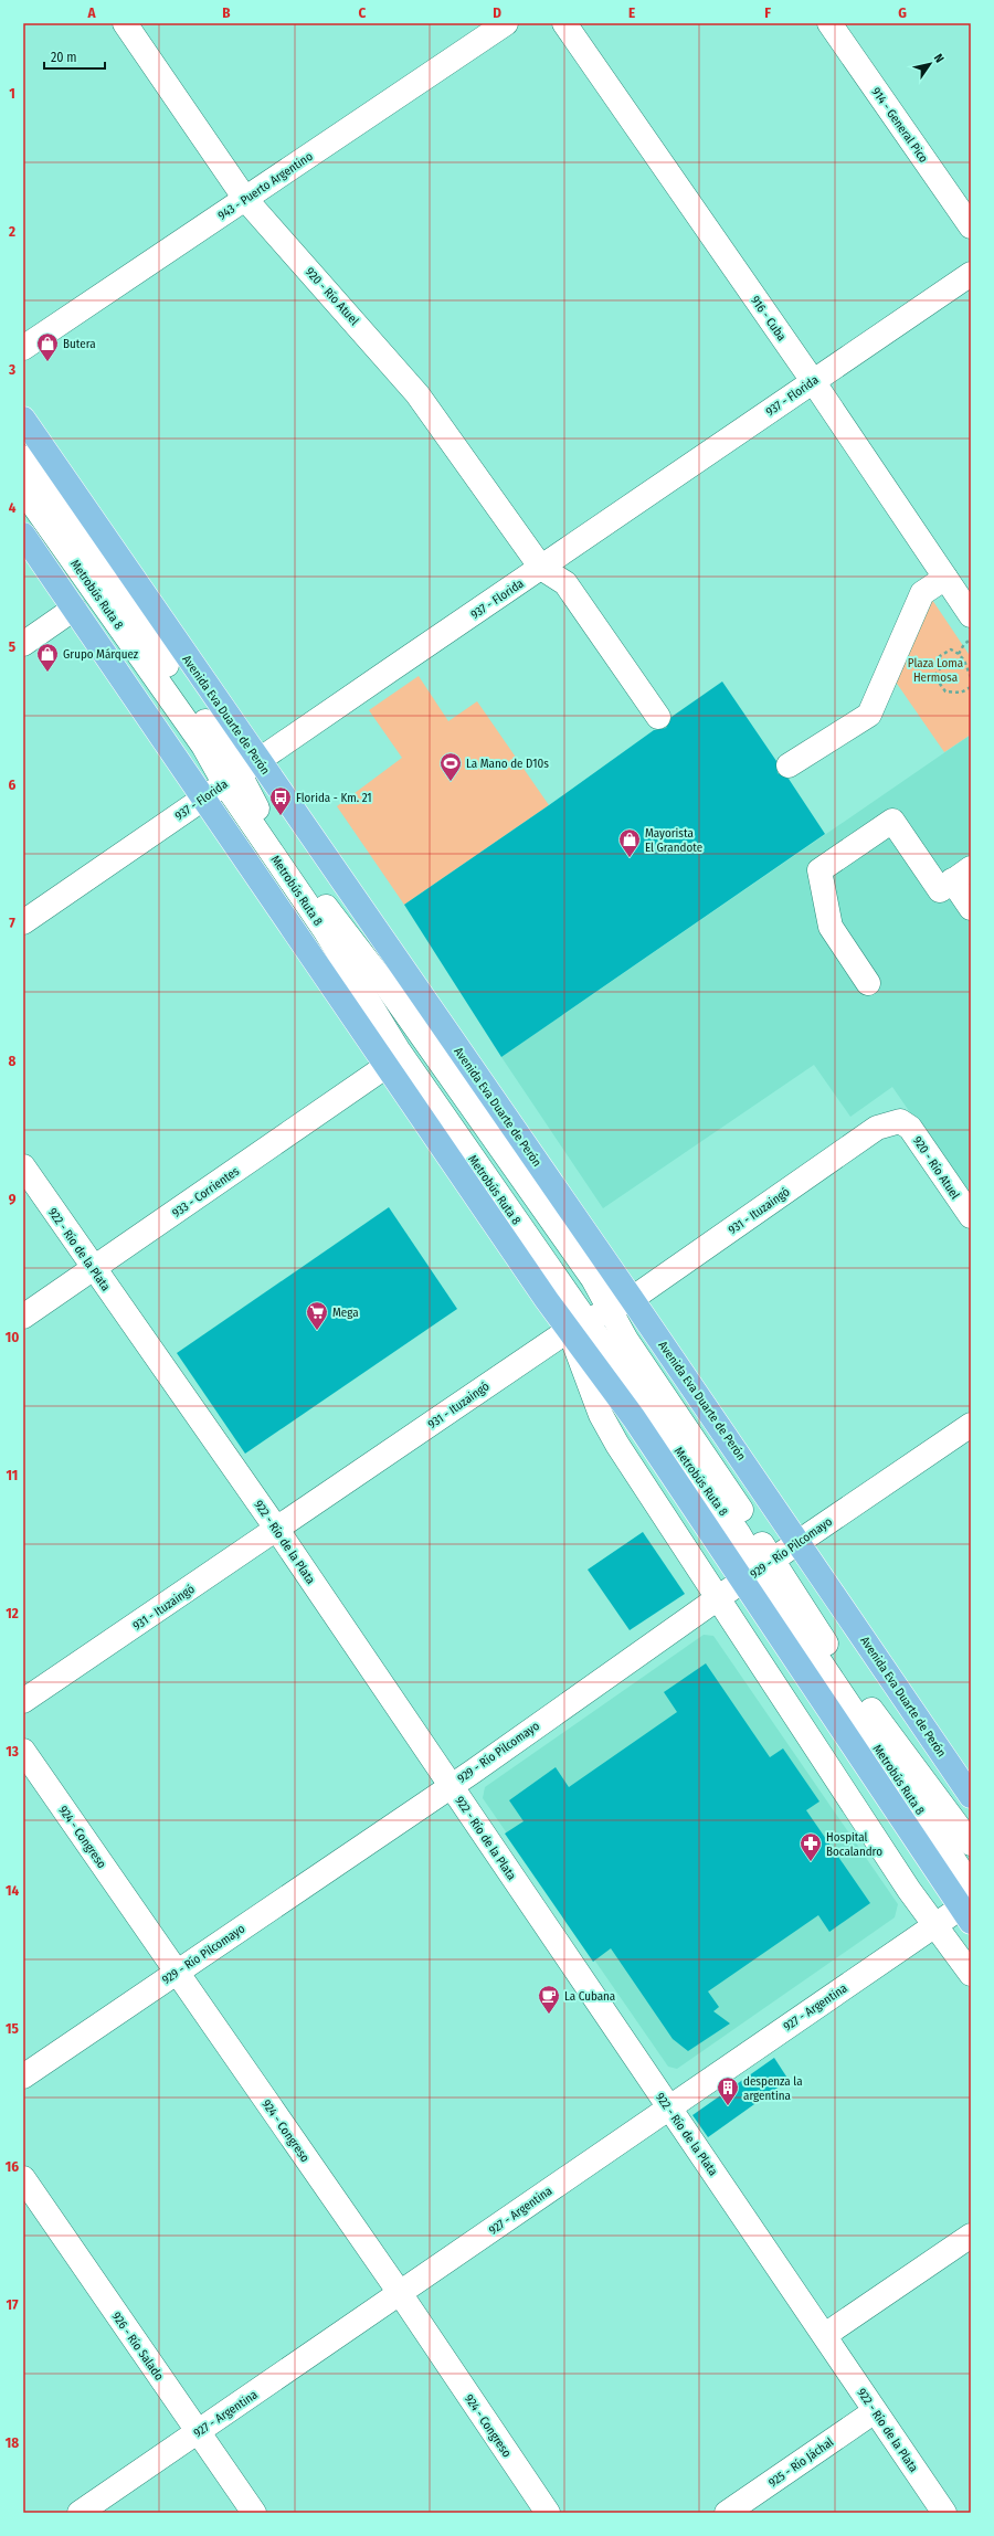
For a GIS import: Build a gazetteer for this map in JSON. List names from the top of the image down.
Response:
{
  "streets": {
    "main road": ["Avenida Eva Duarte de Perón"],
    "street": [
      "914 - General Pico",
      "943 - Puerto Argentino",
      "920 - Río Atuel",
      "916 - Cuba",
      "937 - Florida",
      "Metrobús Ruta 8",
      "933 - Corrientes",
      "931 - Ituzaingó",
      "922 - Río de la Plata",
      "929 - Río Pilcomayo",
      "924 - Congreso",
      "927 - Argentina",
      "926 - Río Salado",
      "925 - Río Jáchal"
    ]
  },
  "crossings": [
    ["943 - Puerto Argentino", "920 - Río Atuel"],
    ["920 - Río Atuel", "937 - Florida"],
    ["920 - Río Atuel", "931 - Ituzaingó"],
    ["916 - Cuba", "937 - Florida"],
    ["937 - Florida", "Metrobús Ruta 8"],
    ["937 - Florida", "Avenida Eva Duarte de Perón"],
    ["Metrobús Ruta 8", "Avenida Eva Duarte de Perón"],
    ["Metrobús Ruta 8", "931 - Ituzaingó"],
    ["Metrobús Ruta 8", "929 - Río Pilcomayo"],
    ["Avenida Eva Duarte de Perón", "931 - Ituzaingó"],
    ["Avenida Eva Duarte de Perón", "929 - Río Pilcomayo"],
    ["933 - Corrientes", "922 - Río de la Plata"],
    ["931 - Ituzaingó", "922 - Río de la Plata"],
    ["922 - Río de la Plata", "929 - Río Pilcomayo"],
    ["922 - Río de la Plata", "927 - Argentina"],
    ["922 - Río de la Plata", "925 - Río Jáchal"],
    ["929 - Río Pilcomayo", "924 - Congreso"],
    ["924 - Congreso", "927 - Argentina"],
    ["927 - Argentina", "926 - Río Salado"]
  ],
  "parks": ["Plaza Loma Hermosa"],
  "places": {
    "shop": ["Butera", "Grupo Márquez", "Mayorista El Grandote"],
    "sports": ["La Mano de D10s"],
    "bus stop": ["Florida - Km. 21"],
    "supermarket": ["Mega"],
    "pharmacy": ["Hospital Bocalandro"],
    "cafe": ["La Cubana"],
    "building": ["despenza la argentina"]
  },
  "scale_bar": "20 m",
  "north": "top right",
  "grid": {
    "columns": [
      "A",
      "B",
      "C",
      "D",
      "E",
      "F",
      "G"
    ],
    "rows": [
      "1",
      "2",
      "3",
      "4",
      "5",
      "6",
      "7",
      "8",
      "9",
      "10",
      "11",
      "12",
      "13",
      "14",
      "15",
      "16",
      "17",
      "18"
    ]
  }
}
